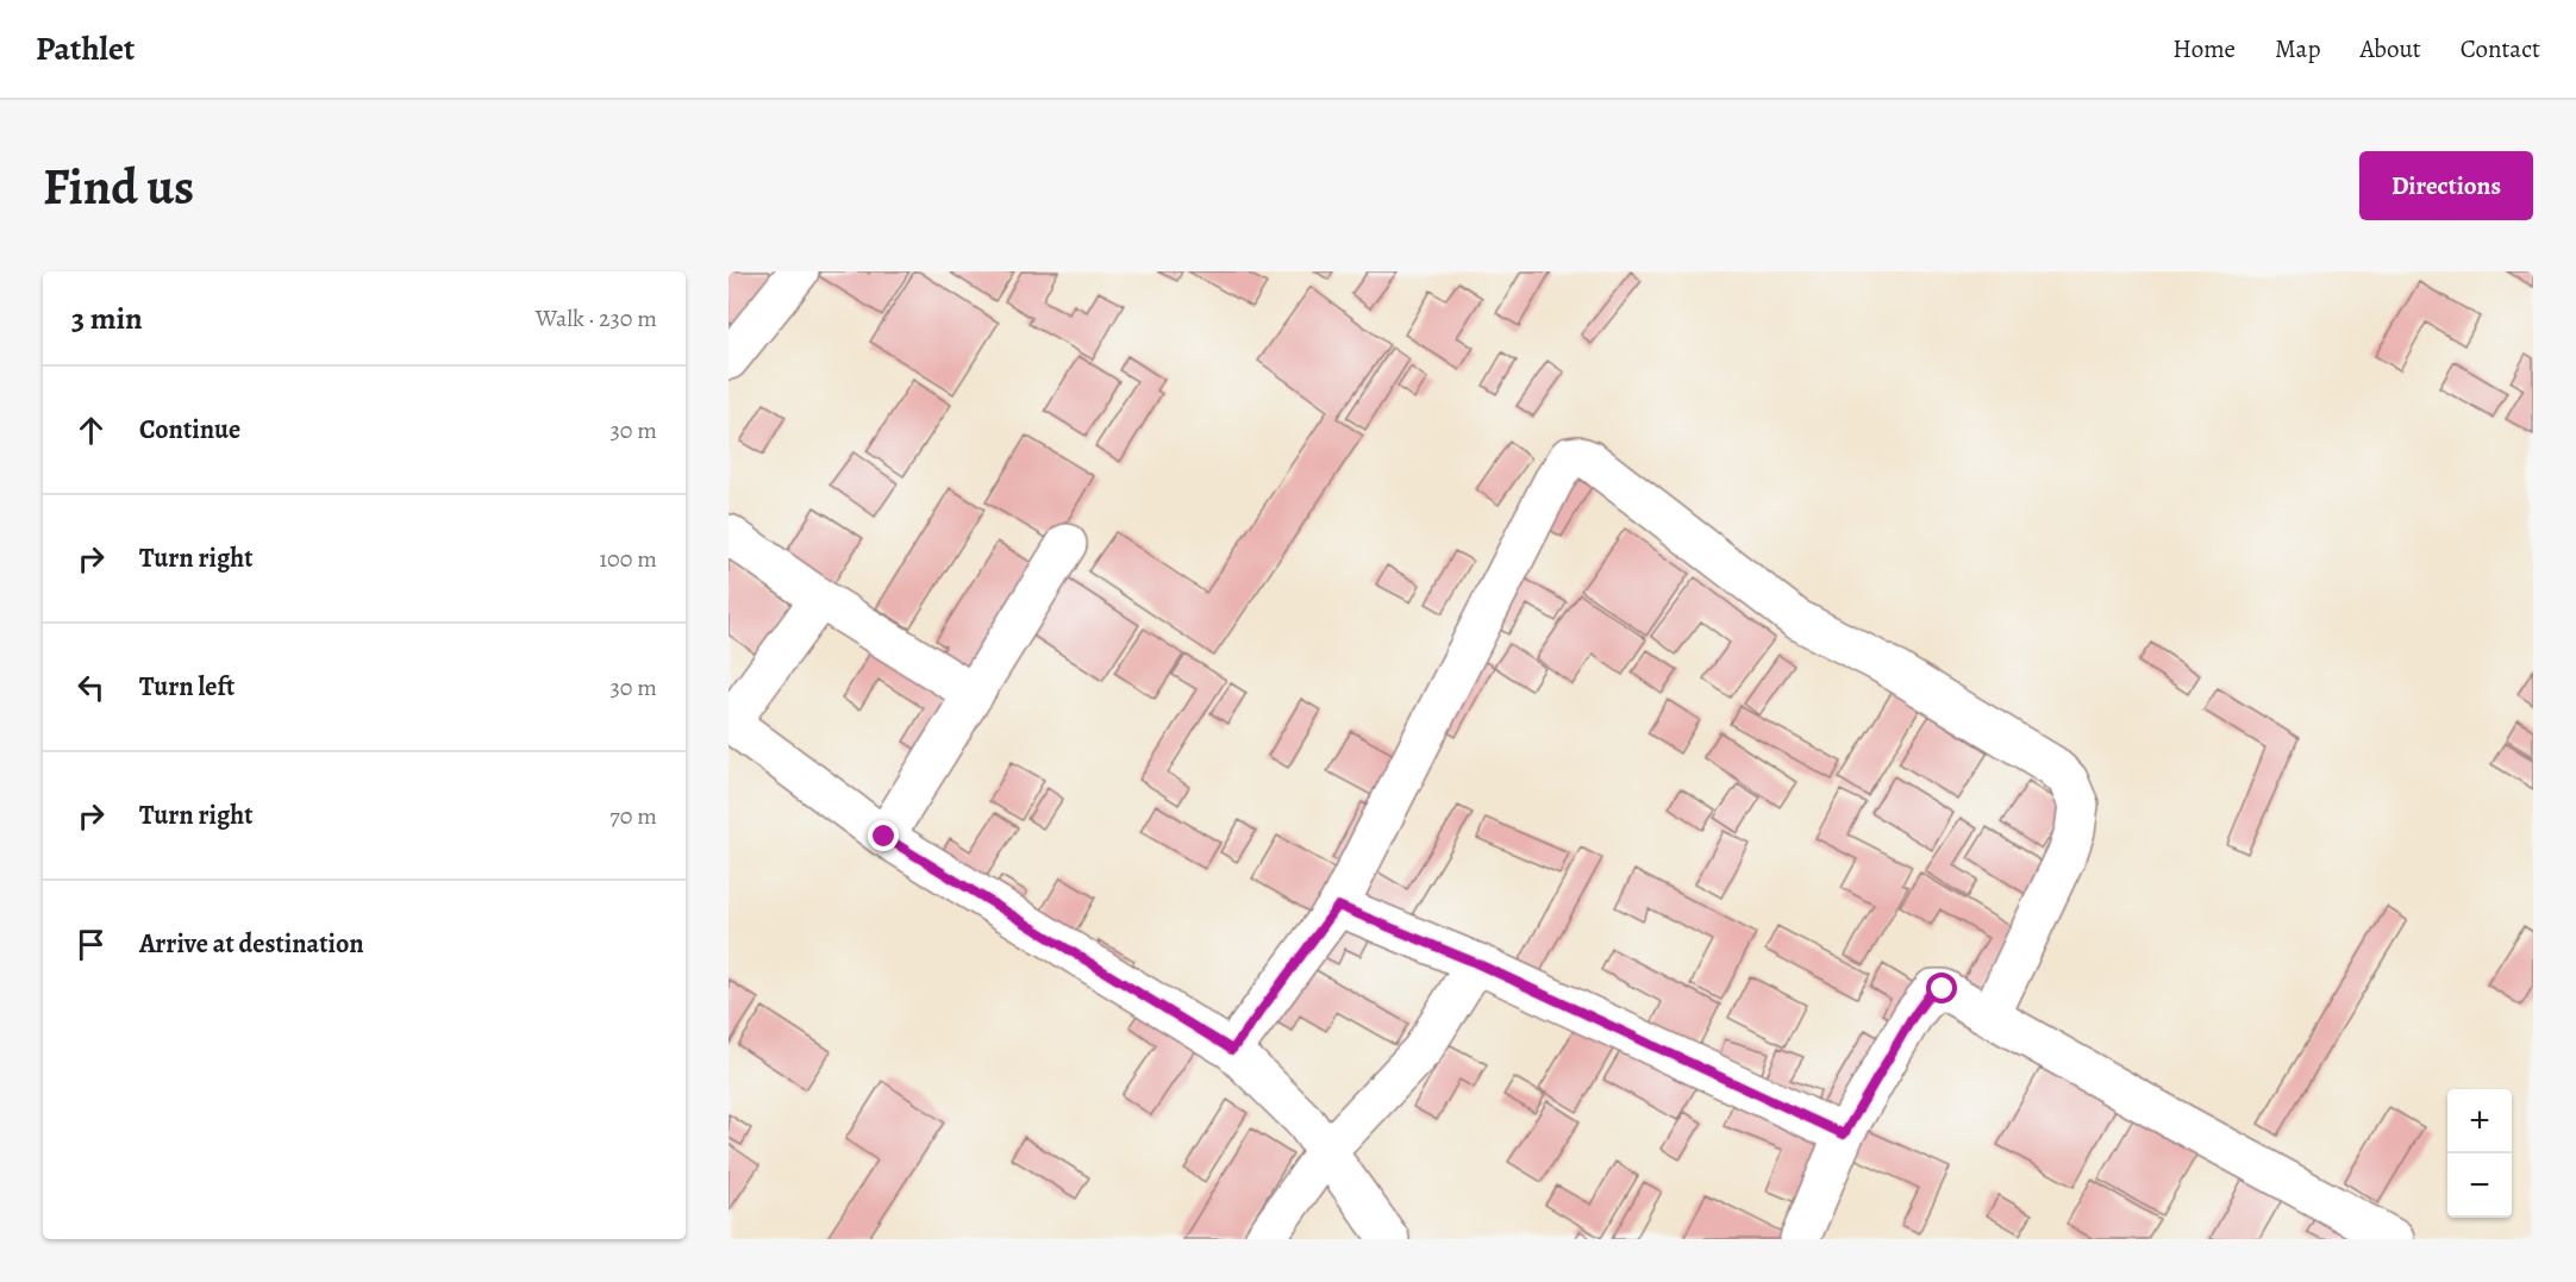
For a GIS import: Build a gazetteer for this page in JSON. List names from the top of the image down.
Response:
{
  "page": {
    "header": "Pathlet",
    "nav": [
      "Home",
      "Map",
      "About",
      "Contact"
    ],
    "buttons": "Directions",
    "title": "Find us",
    "heading": ["3 min", "Walk · 230 m"],
    "list": [
      ["Continue", "30 m"],
      ["Turn right", "100 m"],
      ["Turn left", "30 m"],
      ["Turn right", "70 m"],
      "Arrive at destination"
    ],
    "map_buttons": ["+", "−"]
  }
}
